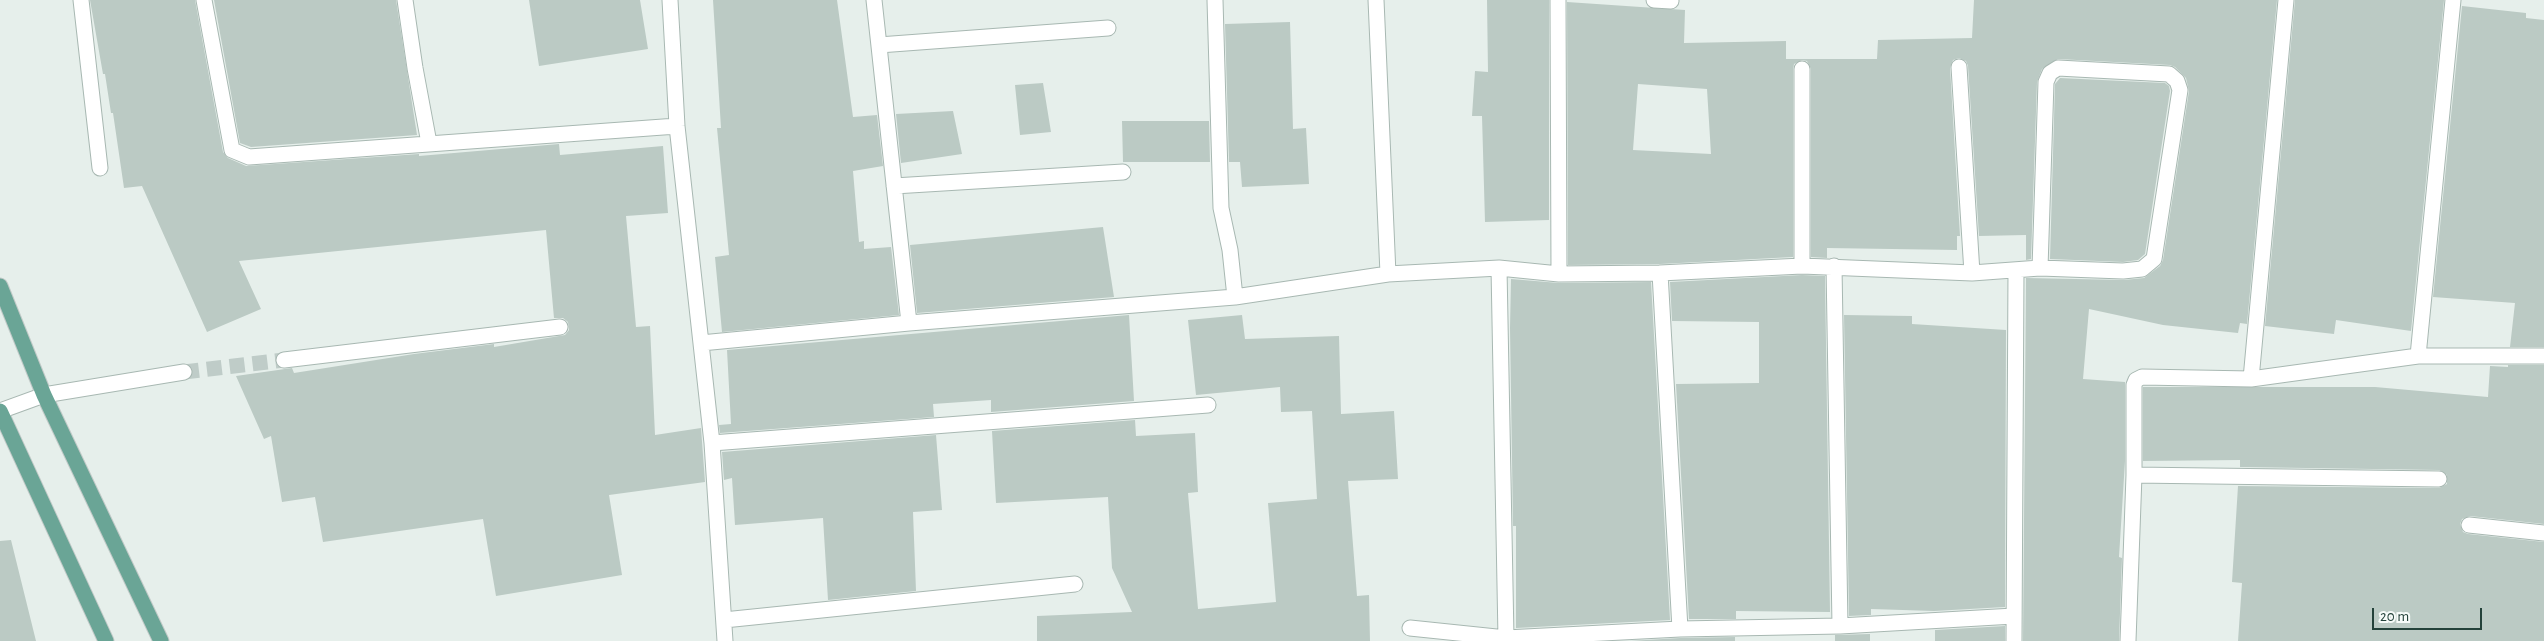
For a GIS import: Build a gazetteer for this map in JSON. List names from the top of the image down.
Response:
{
  "scale_bar": "20 m"
}
